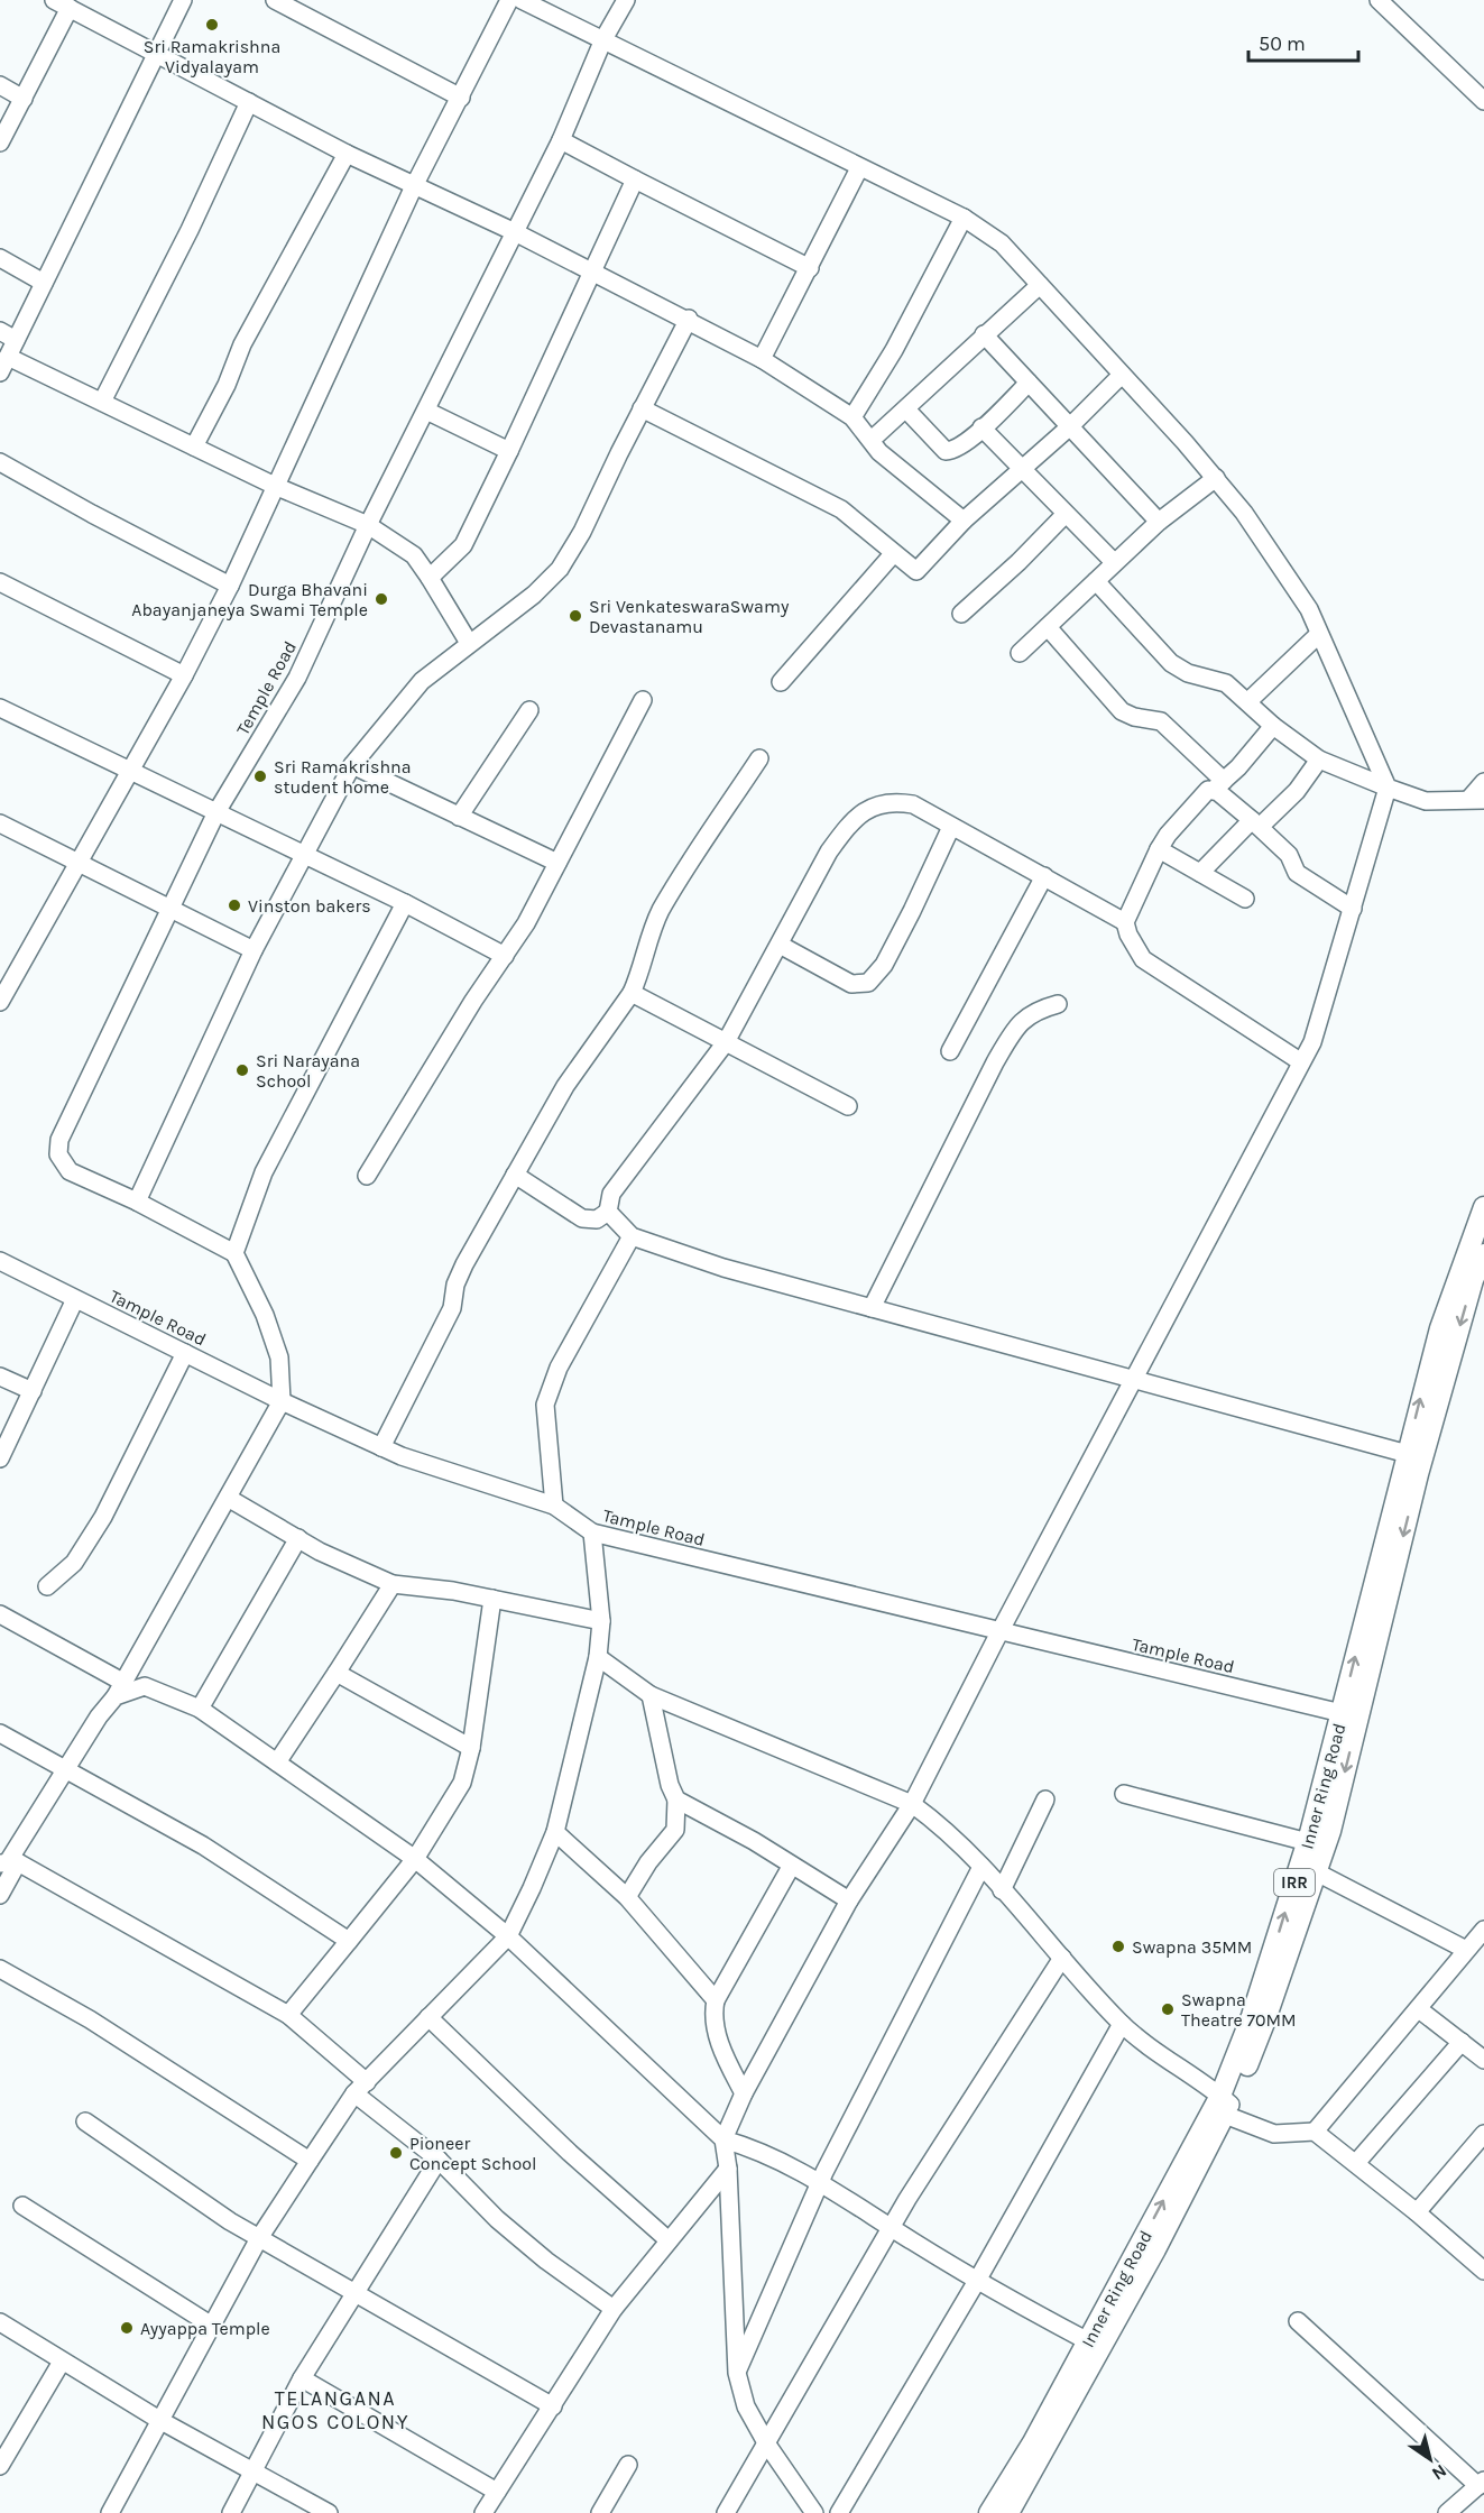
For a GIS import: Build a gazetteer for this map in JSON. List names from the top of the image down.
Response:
{
  "streets": {
    "main road": ["Inner Ring Road", "IRR"],
    "street": ["Temple Road", "Tample Road"]
  },
  "crossings": [
    ["Tample Road", "Inner Ring Road"]
  ],
  "districts": ["TELANGANA NGOS COLONY"],
  "places": [
    "Sri Ramakrishna Vidyalayam",
    "Durga Bhavani Abayanjaneya Swami Temple",
    "Sri VenkateswaraSwamy Devastanamu",
    "Sri Ramakrishna student home",
    "Vinston bakers",
    "Sri Narayana School",
    "Swapna 35MM",
    "Swapna Theatre 70MM",
    "Pioneer Concept School",
    "Ayyappa Temple"
  ],
  "scale_bar": "50 m",
  "north": "bottom right"
}
